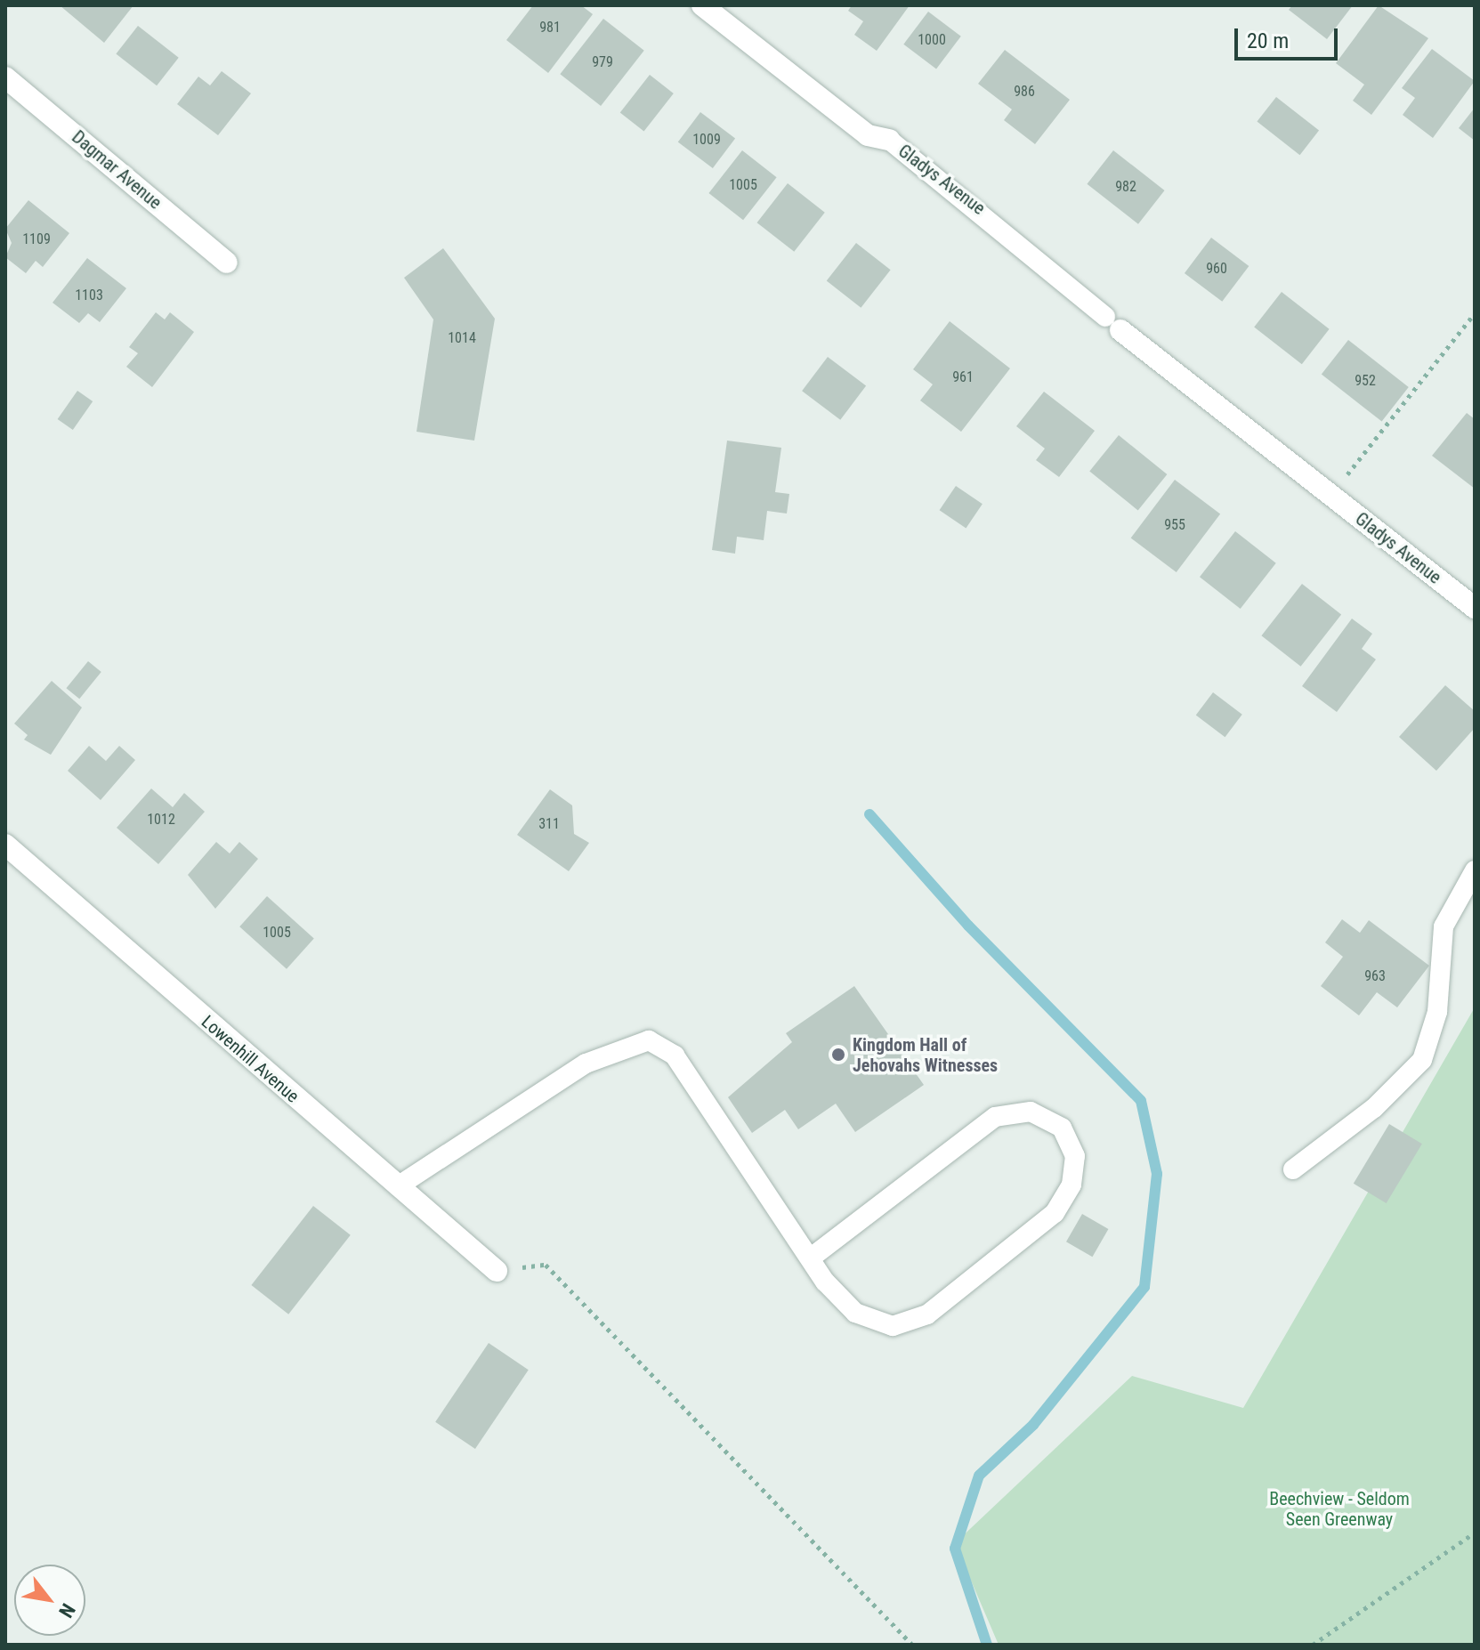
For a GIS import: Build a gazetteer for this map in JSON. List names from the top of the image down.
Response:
{
  "streets": {
    "street": ["Dagmar Avenue", "Gladys Avenue", "Lowenhill Avenue"]
  },
  "parks": ["Beechview - Seldom Seen Greenway"],
  "places": ["Kingdom Hall of Jehovahs Witnesses"],
  "house_numbers": [
    "981",
    "1000",
    "979",
    "986",
    "1009",
    "1005",
    "982",
    "1109",
    "960",
    "1103",
    "1014",
    "961",
    "952",
    "955",
    "1012",
    "311",
    "1005",
    "963"
  ],
  "scale_bar": "20 m",
  "north": "bottom right"
}
